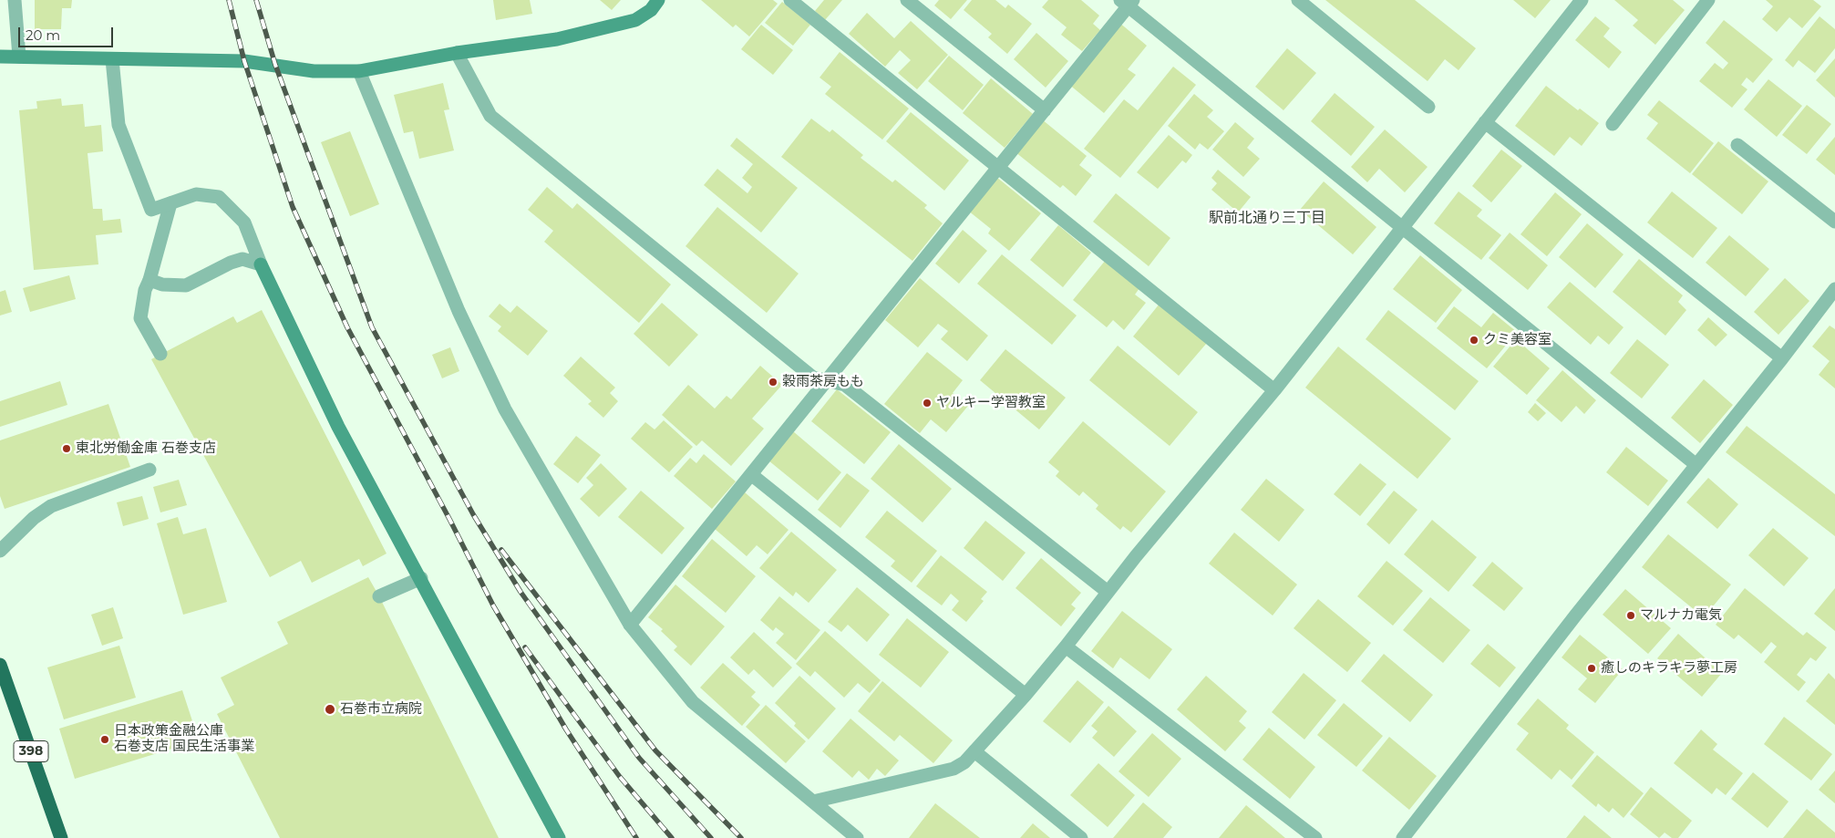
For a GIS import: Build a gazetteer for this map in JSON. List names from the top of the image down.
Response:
{
  "streets": {
    "highway": ["398"]
  },
  "districts": ["駅前北通り三丁目"],
  "places": [
    "クミ美容室",
    "穀雨茶房もも",
    "ヤルキー学習教室",
    "東北労働金庫 石巻支店",
    "マルナカ電気",
    "癒しのキラキラ夢工房",
    "石巻市立病院",
    "日本政策金融公庫 石巻支店 国民生活事業"
  ],
  "scale_bar": "20 m"
}
